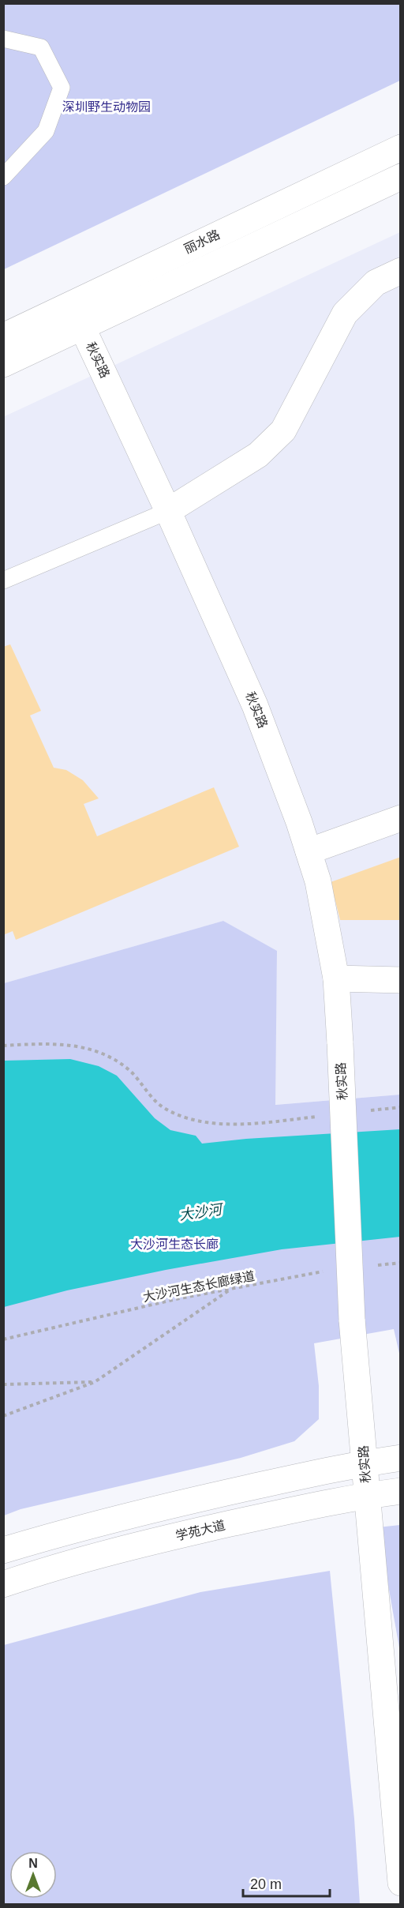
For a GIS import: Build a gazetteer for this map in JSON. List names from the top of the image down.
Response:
{
  "streets": {
    "street": ["丽水路", "秋实路", "学苑大道"],
    "path": ["大沙河生态长廊绿道"]
  },
  "crossings": [
    ["丽水路", "秋实路"],
    ["秋实路", "学苑大道"]
  ],
  "water": ["大沙河"],
  "parks": ["深圳野生动物园", "大沙河生态长廊"],
  "scale_bar": "20 m",
  "north": "top"
}
